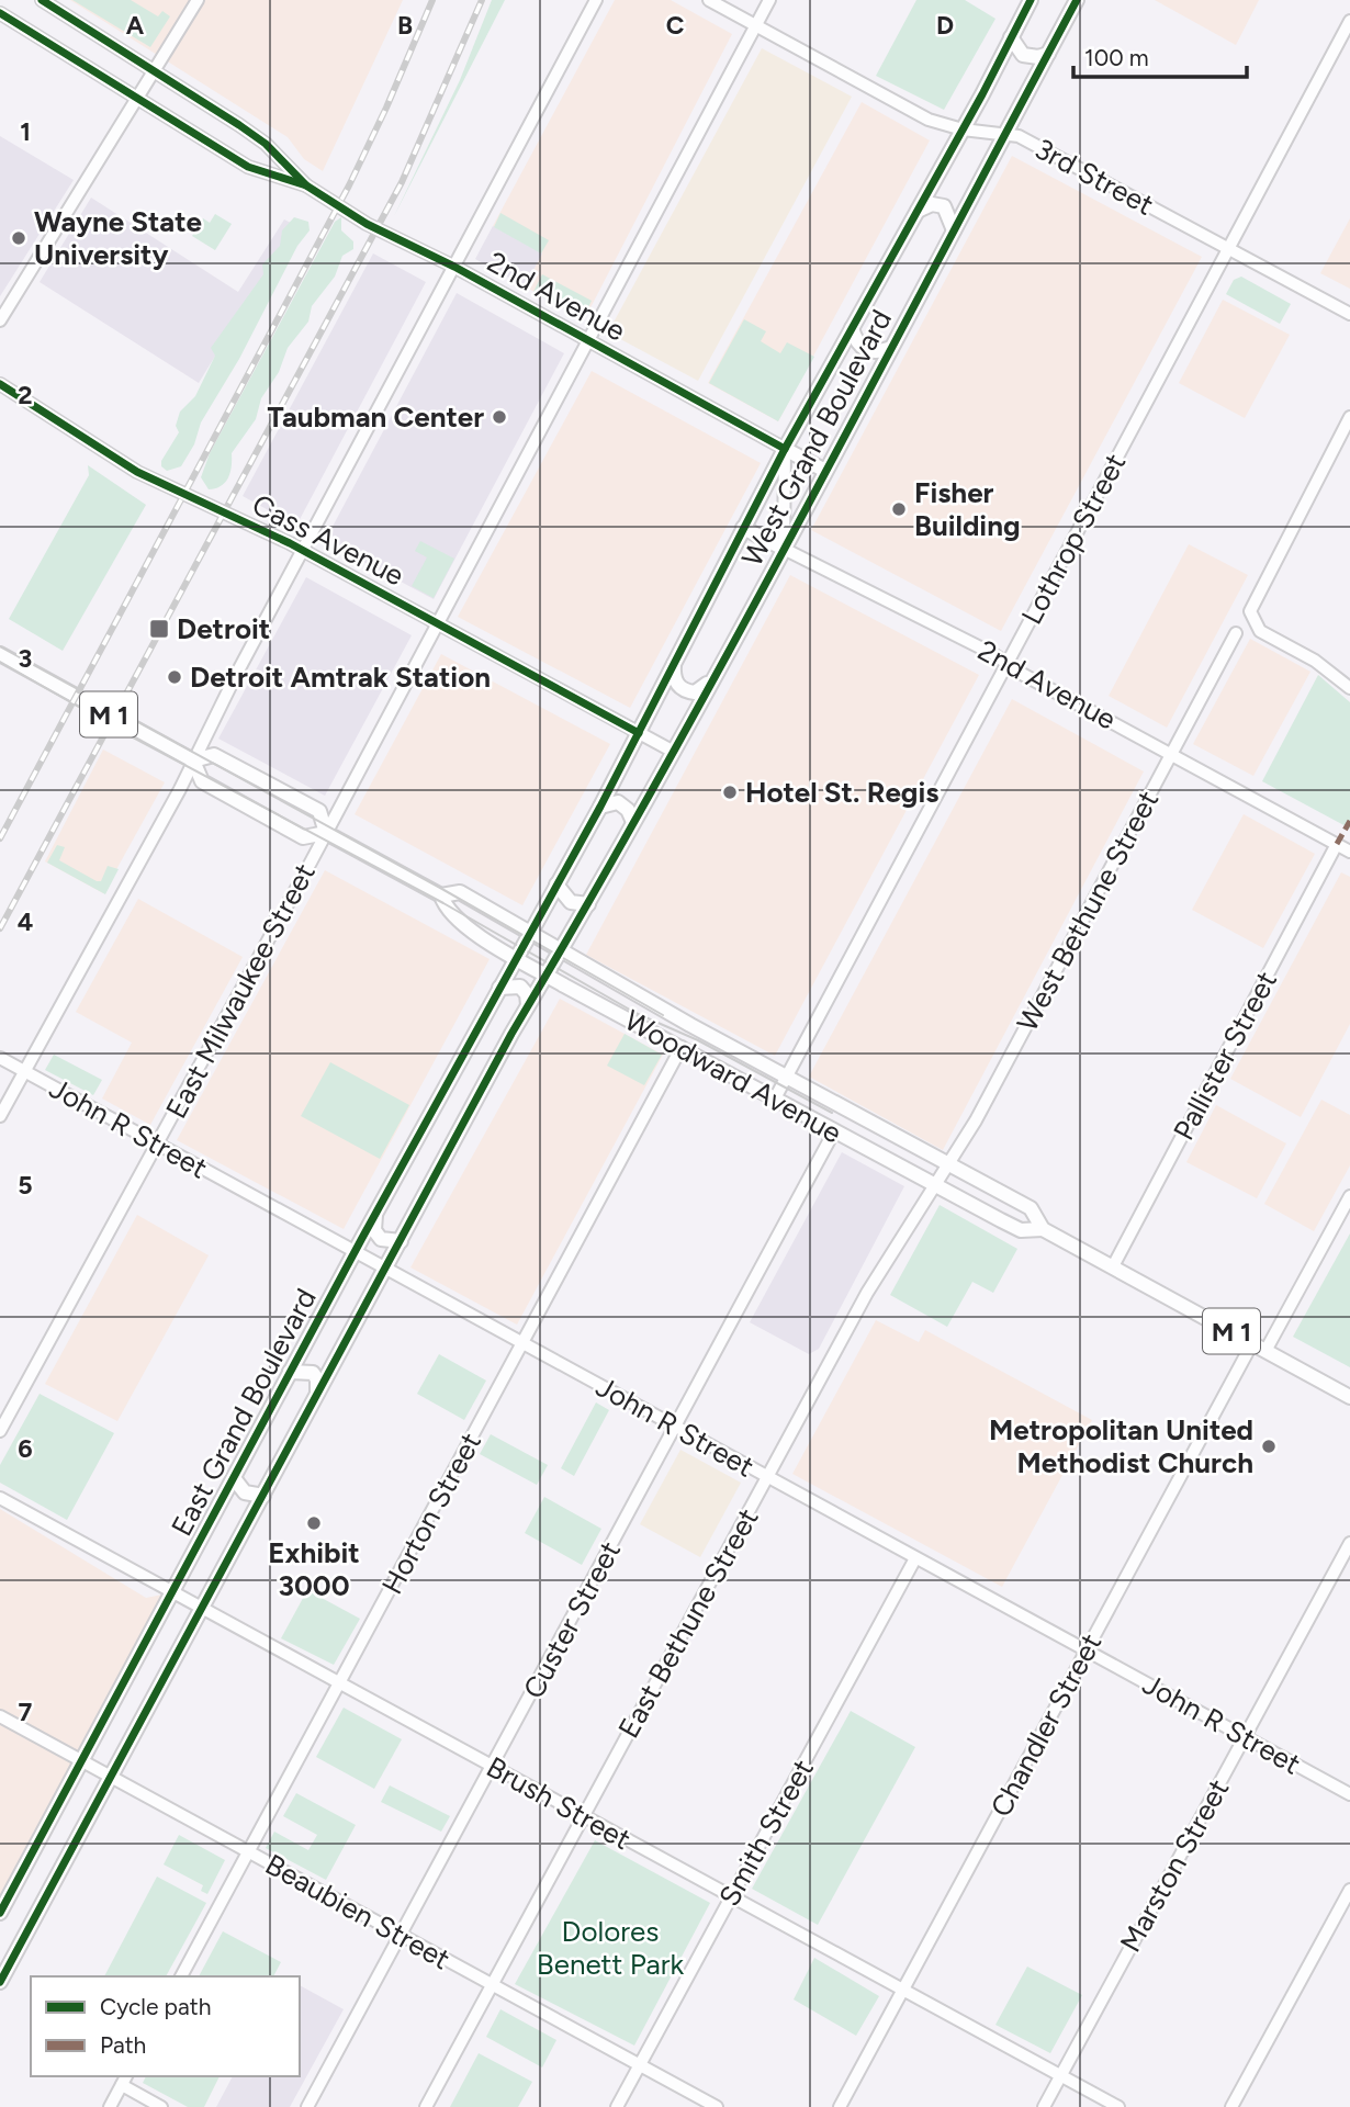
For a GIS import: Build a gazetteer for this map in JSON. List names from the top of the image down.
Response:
{
  "streets": {
    "main road": [
      "West Grand Boulevard",
      "M 1",
      "Woodward Avenue",
      "East Grand Boulevard"
    ],
    "street": [
      "3rd Street",
      "2nd Avenue",
      "Lothrop Street",
      "Cass Avenue",
      "West Bethune Street",
      "East Milwaukee Street",
      "Pallister Street",
      "John R Street",
      "Horton Street",
      "Custer Street",
      "East Bethune Street",
      "Chandler Street",
      "Brush Street",
      "Smith Street",
      "Marston Street",
      "Beaubien Street"
    ]
  },
  "crossings": [
    ["3rd Street", "West Grand Boulevard"],
    ["3rd Street", "Lothrop Street"],
    ["3rd Street", "East Milwaukee Street"],
    ["2nd Avenue", "West Grand Boulevard"],
    ["2nd Avenue", "Lothrop Street"],
    ["2nd Avenue", "West Bethune Street"],
    ["2nd Avenue", "East Milwaukee Street"],
    ["2nd Avenue", "Pallister Street"],
    ["West Grand Boulevard", "Cass Avenue"],
    ["West Grand Boulevard", "Woodward Avenue"],
    ["West Grand Boulevard", "East Grand Boulevard"],
    ["Lothrop Street", "Woodward Avenue"],
    ["Cass Avenue", "East Milwaukee Street"],
    ["West Bethune Street", "Woodward Avenue"],
    ["West Bethune Street", "East Bethune Street"],
    ["East Milwaukee Street", "Woodward Avenue"],
    ["East Milwaukee Street", "John R Street"],
    ["Pallister Street", "Woodward Avenue"],
    ["Woodward Avenue", "East Grand Boulevard"],
    ["Woodward Avenue", "Horton Street"],
    ["Woodward Avenue", "Custer Street"],
    ["Woodward Avenue", "East Bethune Street"],
    ["Woodward Avenue", "Chandler Street"],
    ["John R Street", "East Grand Boulevard"],
    ["John R Street", "Horton Street"],
    ["John R Street", "Custer Street"],
    ["John R Street", "East Bethune Street"],
    ["John R Street", "Chandler Street"],
    ["John R Street", "Smith Street"],
    ["John R Street", "Marston Street"],
    ["East Grand Boulevard", "Brush Street"],
    ["East Grand Boulevard", "Beaubien Street"],
    ["Horton Street", "Brush Street"],
    ["Horton Street", "Beaubien Street"],
    ["Custer Street", "Brush Street"],
    ["Custer Street", "Beaubien Street"],
    ["East Bethune Street", "Brush Street"],
    ["East Bethune Street", "Beaubien Street"],
    ["Chandler Street", "Brush Street"],
    ["Brush Street", "Smith Street"],
    ["Brush Street", "Marston Street"],
    ["Smith Street", "Beaubien Street"]
  ],
  "parks": ["Dolores Benett Park"],
  "places": {
    "other": [
      "Wayne State University",
      "Taubman Center",
      "Fisher Building",
      "Detroit Amtrak Station",
      "Hotel St. Regis",
      "Metropolitan United Methodist Church",
      "Exhibit 3000"
    ],
    "transit": ["Detroit"]
  },
  "legend": ["Cycle path", "Path"],
  "scale_bar": "100 m",
  "grid": {
    "columns": [
      "A",
      "B",
      "C",
      "D"
    ],
    "rows": [
      "1",
      "2",
      "3",
      "4",
      "5",
      "6",
      "7"
    ]
  }
}
